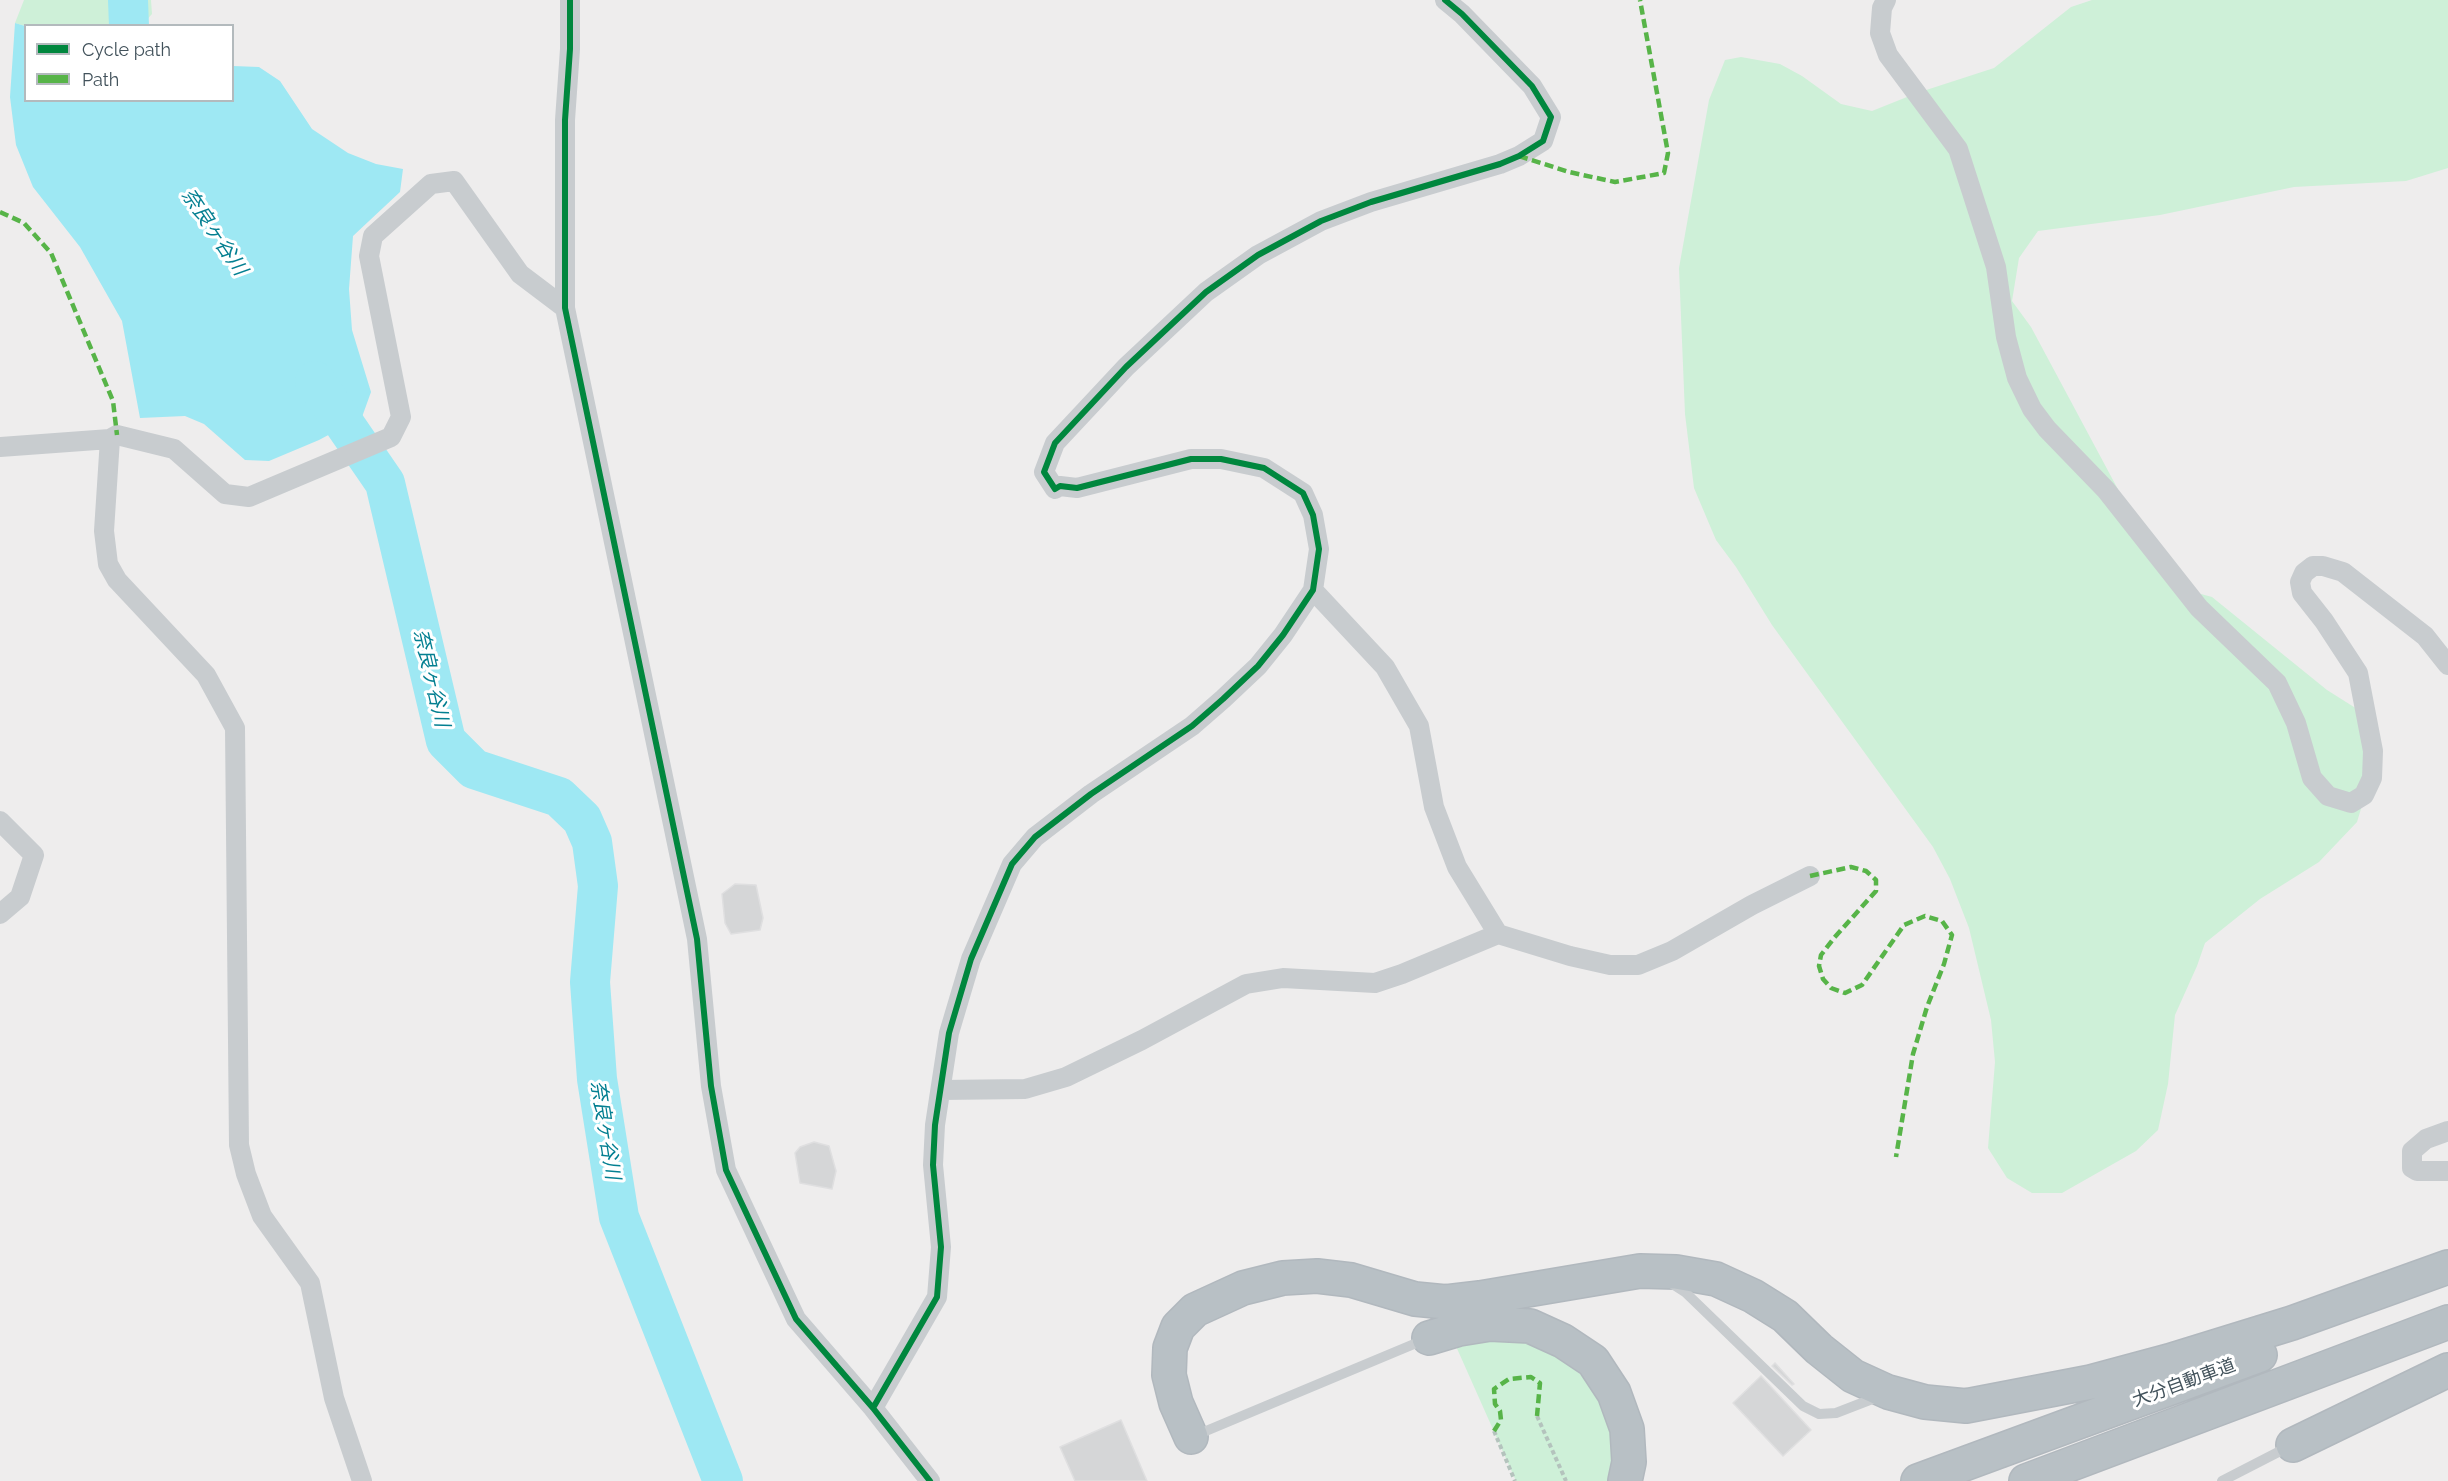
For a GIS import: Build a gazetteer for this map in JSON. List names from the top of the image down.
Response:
{
  "streets": {
    "highway": ["大分自動車道"]
  },
  "water": ["奈良ヶ谷川"],
  "legend": ["Cycle path", "Path"]
}
